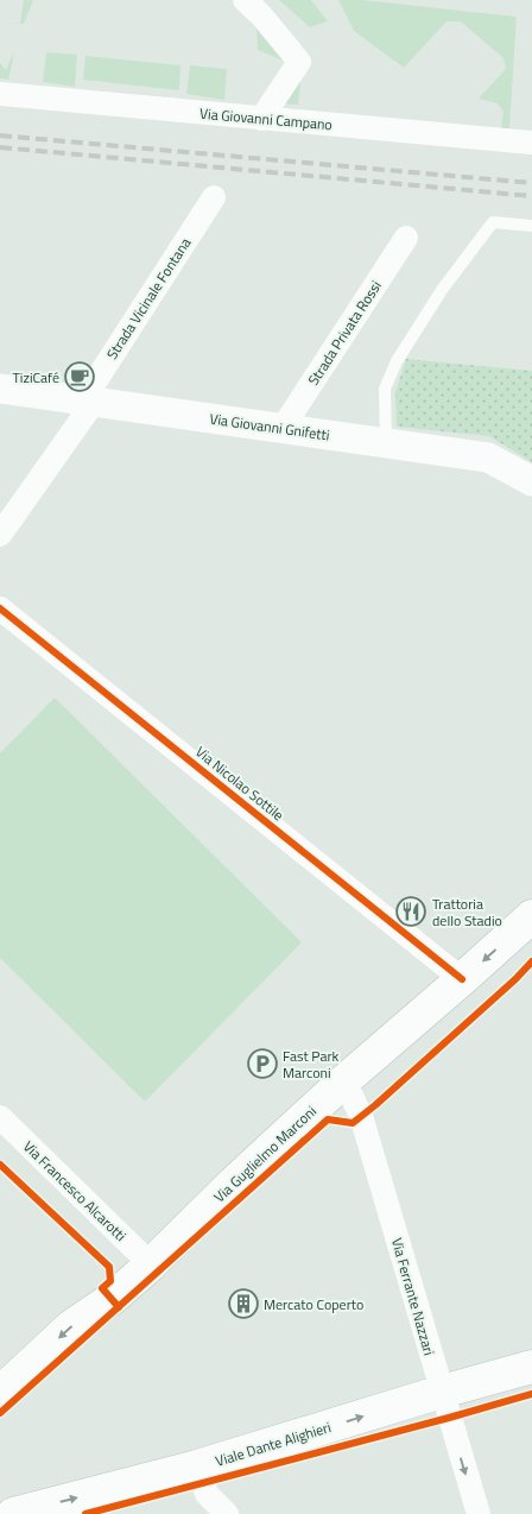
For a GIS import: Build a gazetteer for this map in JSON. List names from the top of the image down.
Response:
{
  "streets": {
    "main road": ["Via Guglielmo Marconi", "Viale Dante Alighieri"],
    "street": [
      "Via Giovanni Campano",
      "Strada Vicinale Fontana",
      "Strada Privata Rossi",
      "Via Giovanni Gnifetti",
      "Via Nicolao Sottile",
      "Via Francesco Alcarotti",
      "Via Ferrante Nazzari"
    ]
  },
  "crossings": [
    ["Strada Vicinale Fontana", "Via Giovanni Gnifetti"],
    ["Strada Privata Rossi", "Via Giovanni Gnifetti"],
    ["Via Nicolao Sottile", "Via Guglielmo Marconi"],
    ["Via Guglielmo Marconi", "Via Francesco Alcarotti"],
    ["Via Guglielmo Marconi", "Via Ferrante Nazzari"],
    ["Via Ferrante Nazzari", "Viale Dante Alighieri"]
  ],
  "one_way": ["Via Guglielmo Marconi", "Viale Dante Alighieri"],
  "places": {
    "cafe": ["TiziCafé"],
    "restaurant": ["Trattoria dello Stadio"],
    "parking": ["Fast Park Marconi"],
    "building": ["Mercato Coperto"]
  }
}
